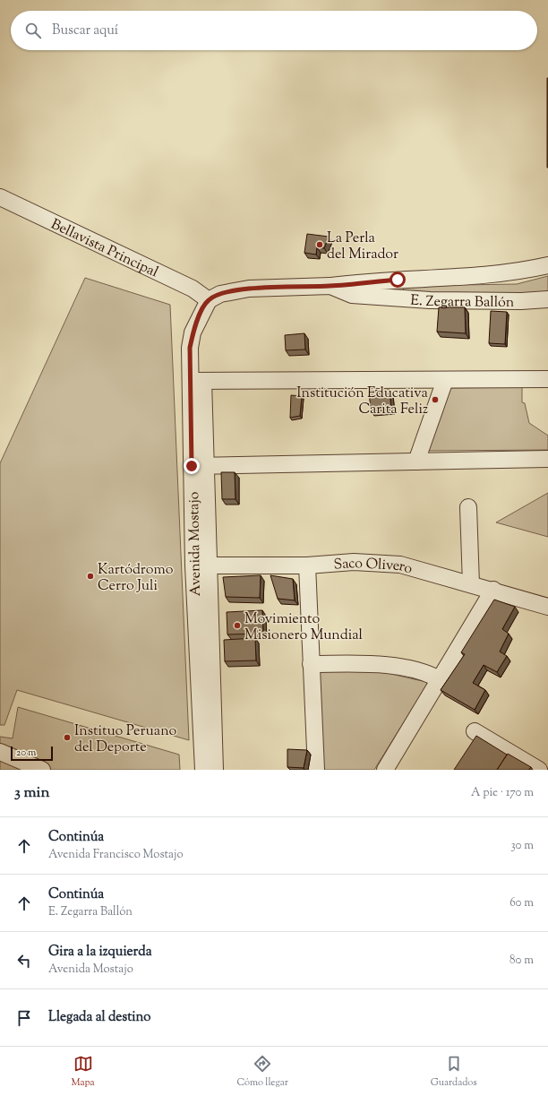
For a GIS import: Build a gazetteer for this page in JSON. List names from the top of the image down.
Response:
{
  "streets": {
    "street": [
      "Bellavista Principal",
      "E. Zegarra Ballón",
      "Avenida Mostajo",
      "Saco Olivero"
    ]
  },
  "crossings": [
    ["Bellavista Principal", "E. Zegarra Ballón"],
    ["Avenida Mostajo", "Saco Olivero"]
  ],
  "places": [
    "La Perla del Mirador",
    "Institución Educativa Carita Feliz",
    "Kartódromo Cerro Juli",
    "Movimiento Misionero Mundial",
    "Instituo Peruano del Deporte"
  ],
  "scale_bar": "20 m",
  "page": {
    "search": "Buscar aquí",
    "scale": "20 m",
    "heading": ["3 min", "A pie · 170 m"],
    "list": [
      ["Continúa", "Avenida Francisco Mostajo", "30 m"],
      ["Continúa", "E. Zegarra Ballón", "60 m"],
      ["Gira a la izquierda", "Avenida Mostajo", "80 m"],
      "Llegada al destino"
    ],
    "nav": ["Mapa", "Cómo llegar", "Guardados"]
  }
}
